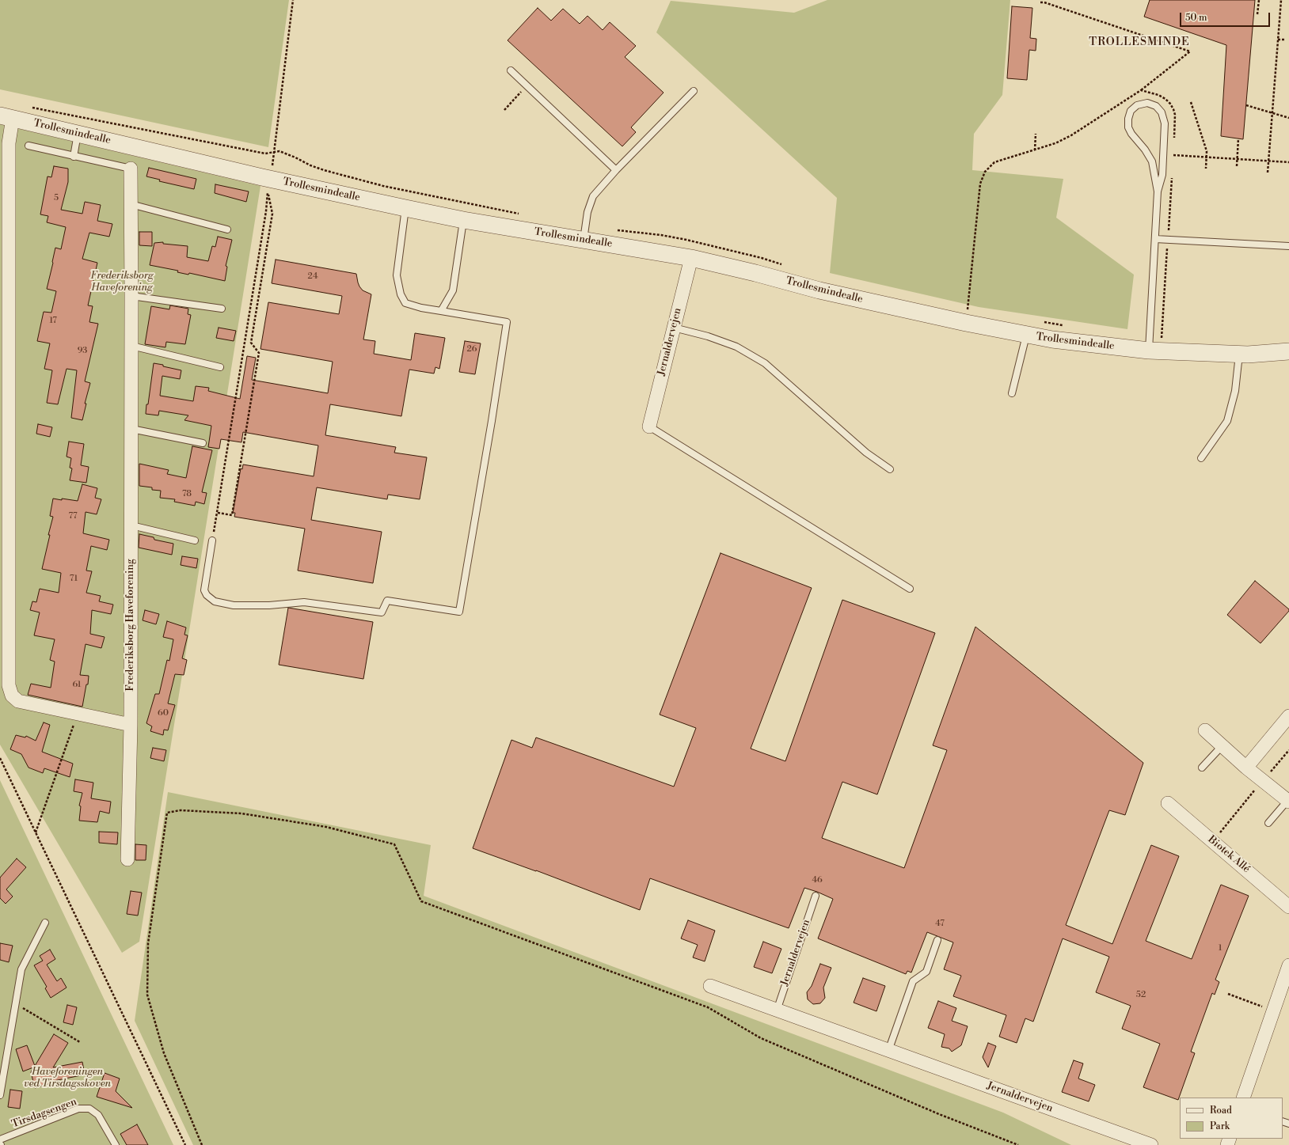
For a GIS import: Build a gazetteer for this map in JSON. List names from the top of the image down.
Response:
{
  "streets": {
    "street": [
      "Trollesmindealle",
      "Jernaldervejen",
      "Frederiksborg Haveforening",
      "Biotek Allé"
    ],
    "lane": ["Tirsdagsengen"]
  },
  "crossings": [
    ["Trollesmindealle", "Jernaldervejen"]
  ],
  "districts": ["TROLLESMINDE"],
  "parks": ["Frederiksborg Haveforening", "Haveforeningen ved Tirsdagsskoven"],
  "house_numbers": [
    "5",
    "24",
    "17",
    "26",
    "93",
    "78",
    "77",
    "71",
    "61",
    "60",
    "46",
    "47",
    "1",
    "52"
  ],
  "legend": ["Road", "Park"],
  "scale_bar": "50 m"
}
